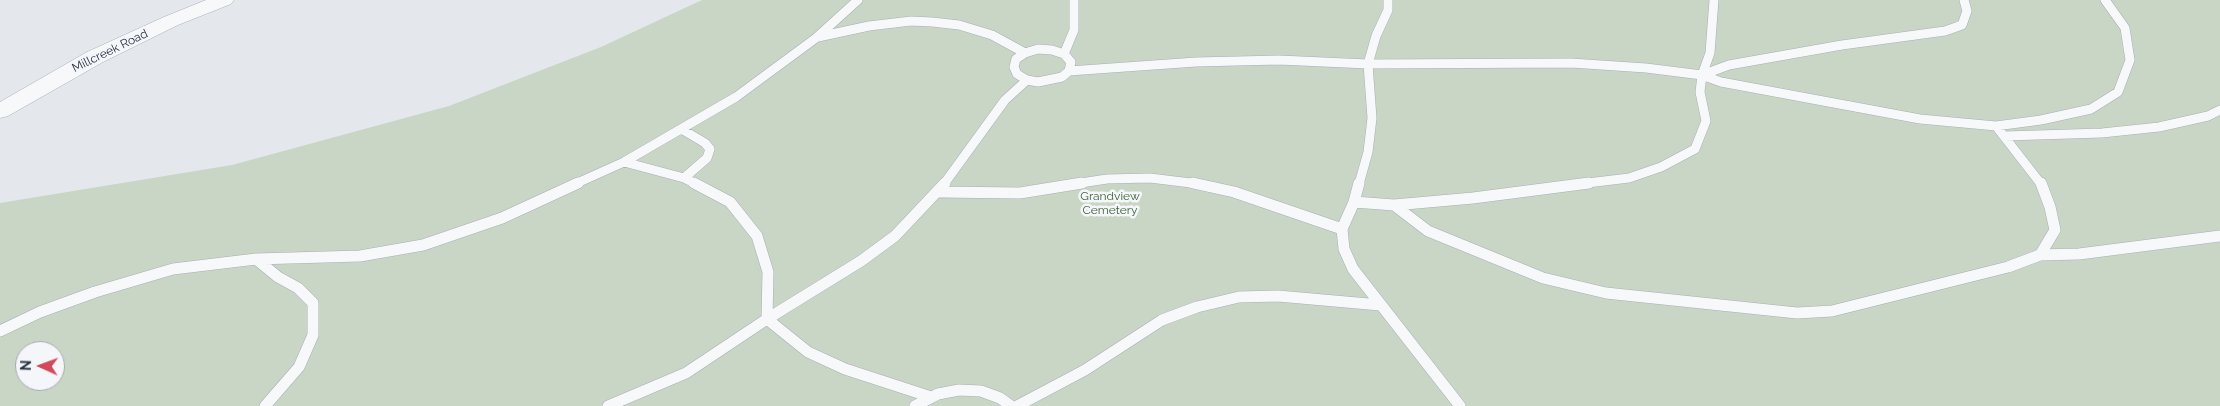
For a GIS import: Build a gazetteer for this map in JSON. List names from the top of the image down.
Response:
{
  "streets": {
    "street": ["Millcreek Road"]
  },
  "parks": ["Grandview Cemetery"],
  "north": "left"
}
